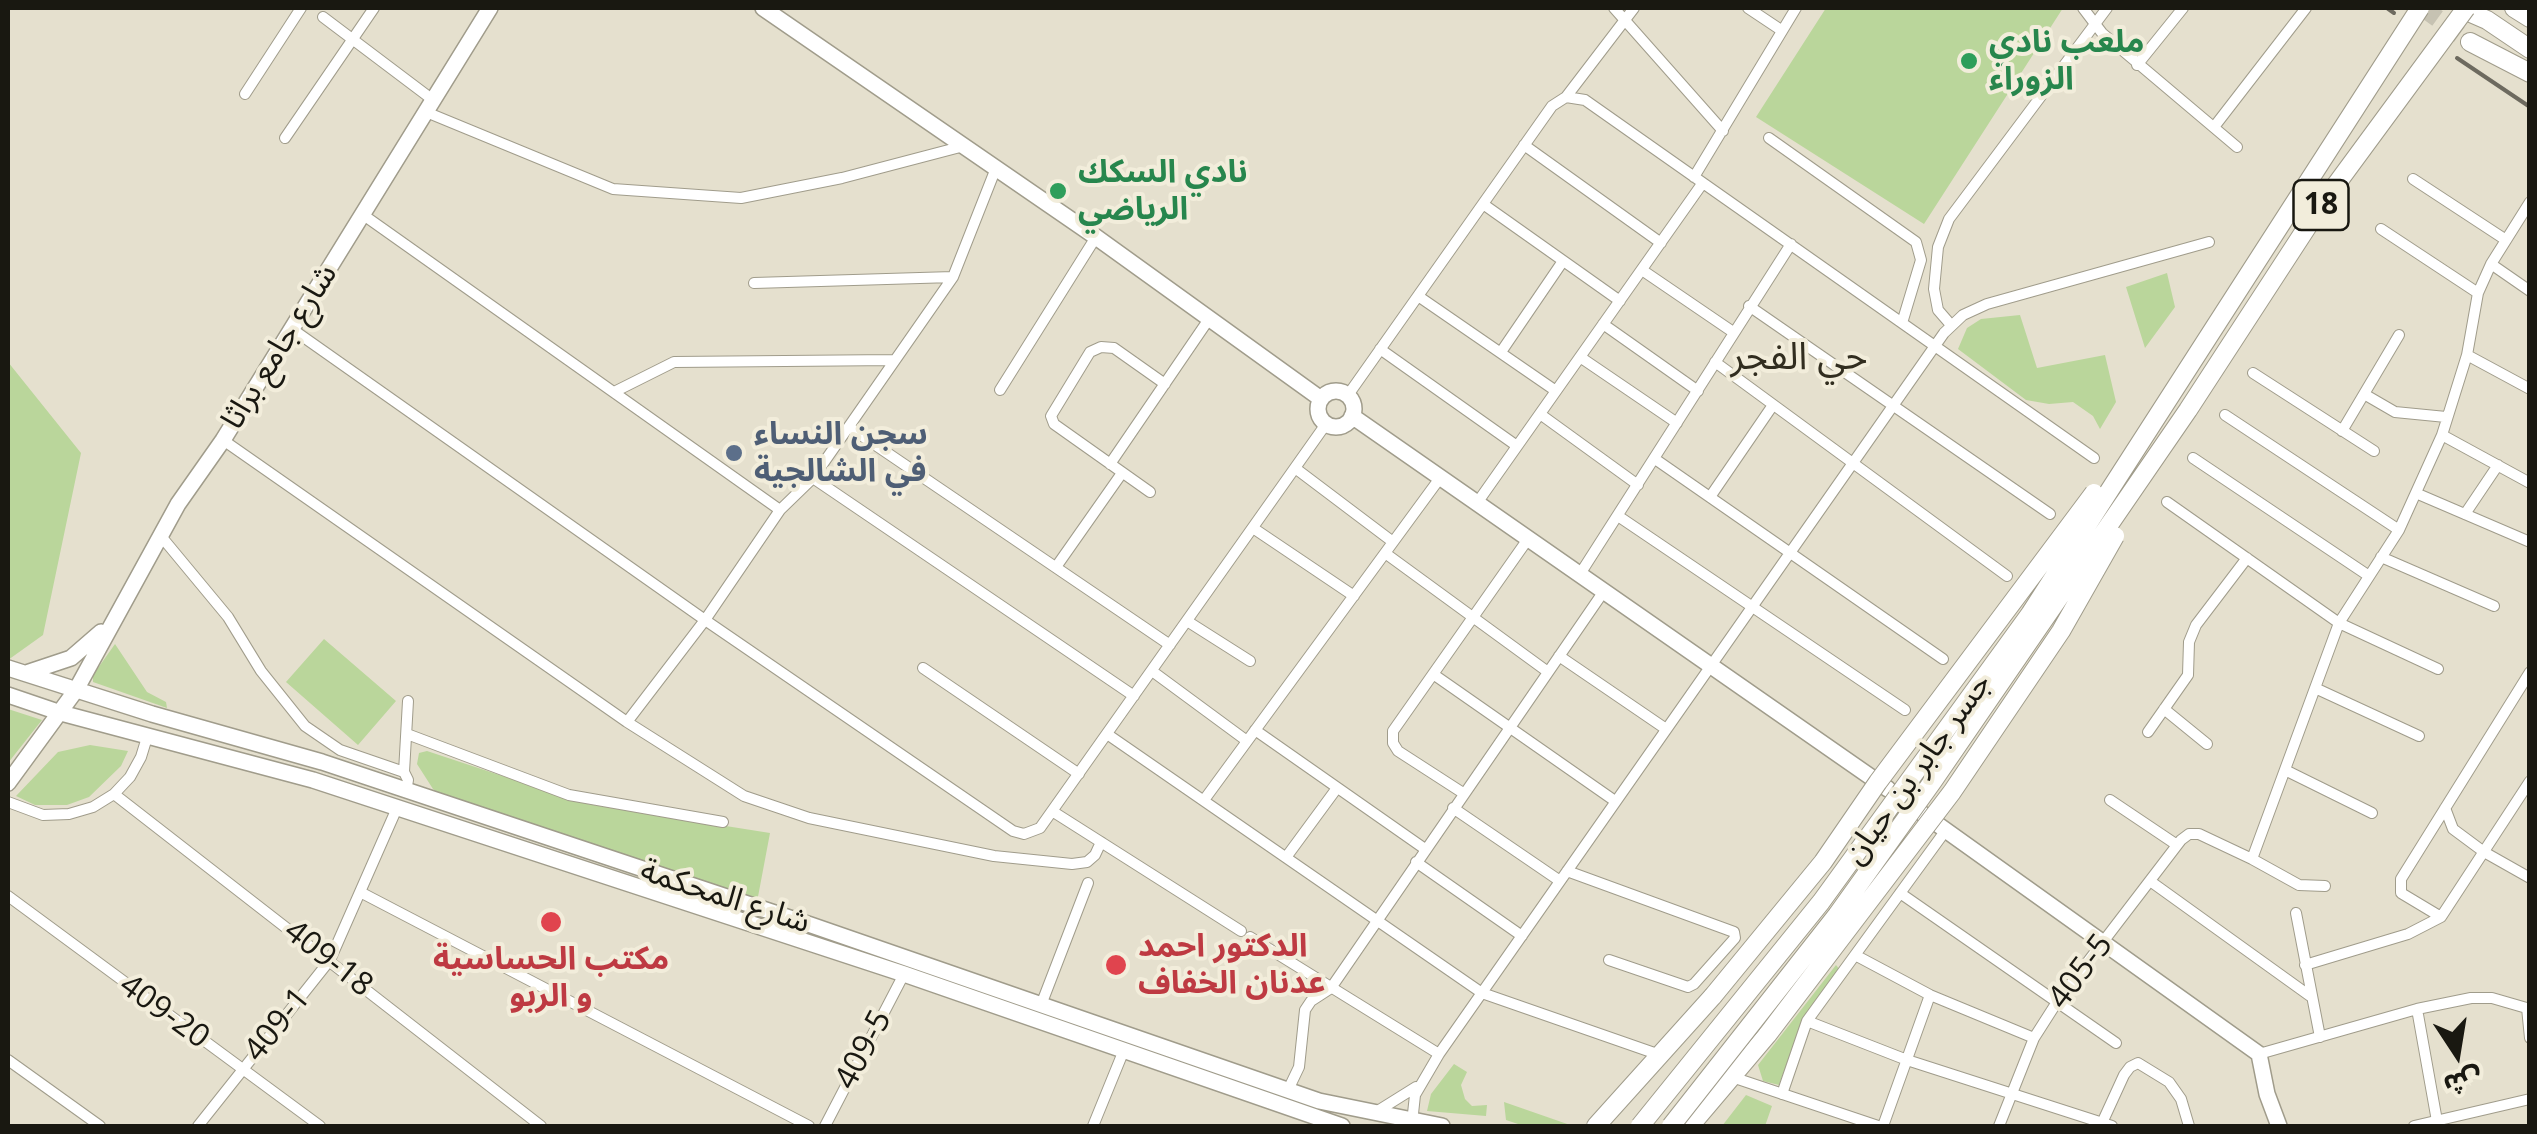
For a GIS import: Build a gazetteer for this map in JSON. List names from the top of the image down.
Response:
{
  "streets": {
    "main road": [
      "18",
      "شارع جامع براثا",
      "جسر جابر بن حيان",
      "شارع المحكمة"
    ],
    "street": [
      "409-18",
      "405-5",
      "409-20",
      "409-1",
      "409-5"
    ]
  },
  "crossings": [
    ["18", "جسر جابر بن حيان"],
    ["شارع جامع براثا", "شارع المحكمة"],
    ["شارع المحكمة", "409-1"],
    ["شارع المحكمة", "409-5"],
    ["409-18", "409-1"],
    ["409-20", "409-1"]
  ],
  "districts": ["حي الفجر"],
  "places": [
    "ملعب نادي الزوراء",
    "نادي السكك الرياضي",
    "سجن النساء في الشالجية",
    "مكتب الحساسية و الربو",
    "الدكتور احمد عدنان الخفاف"
  ],
  "north": "bottom"
}
